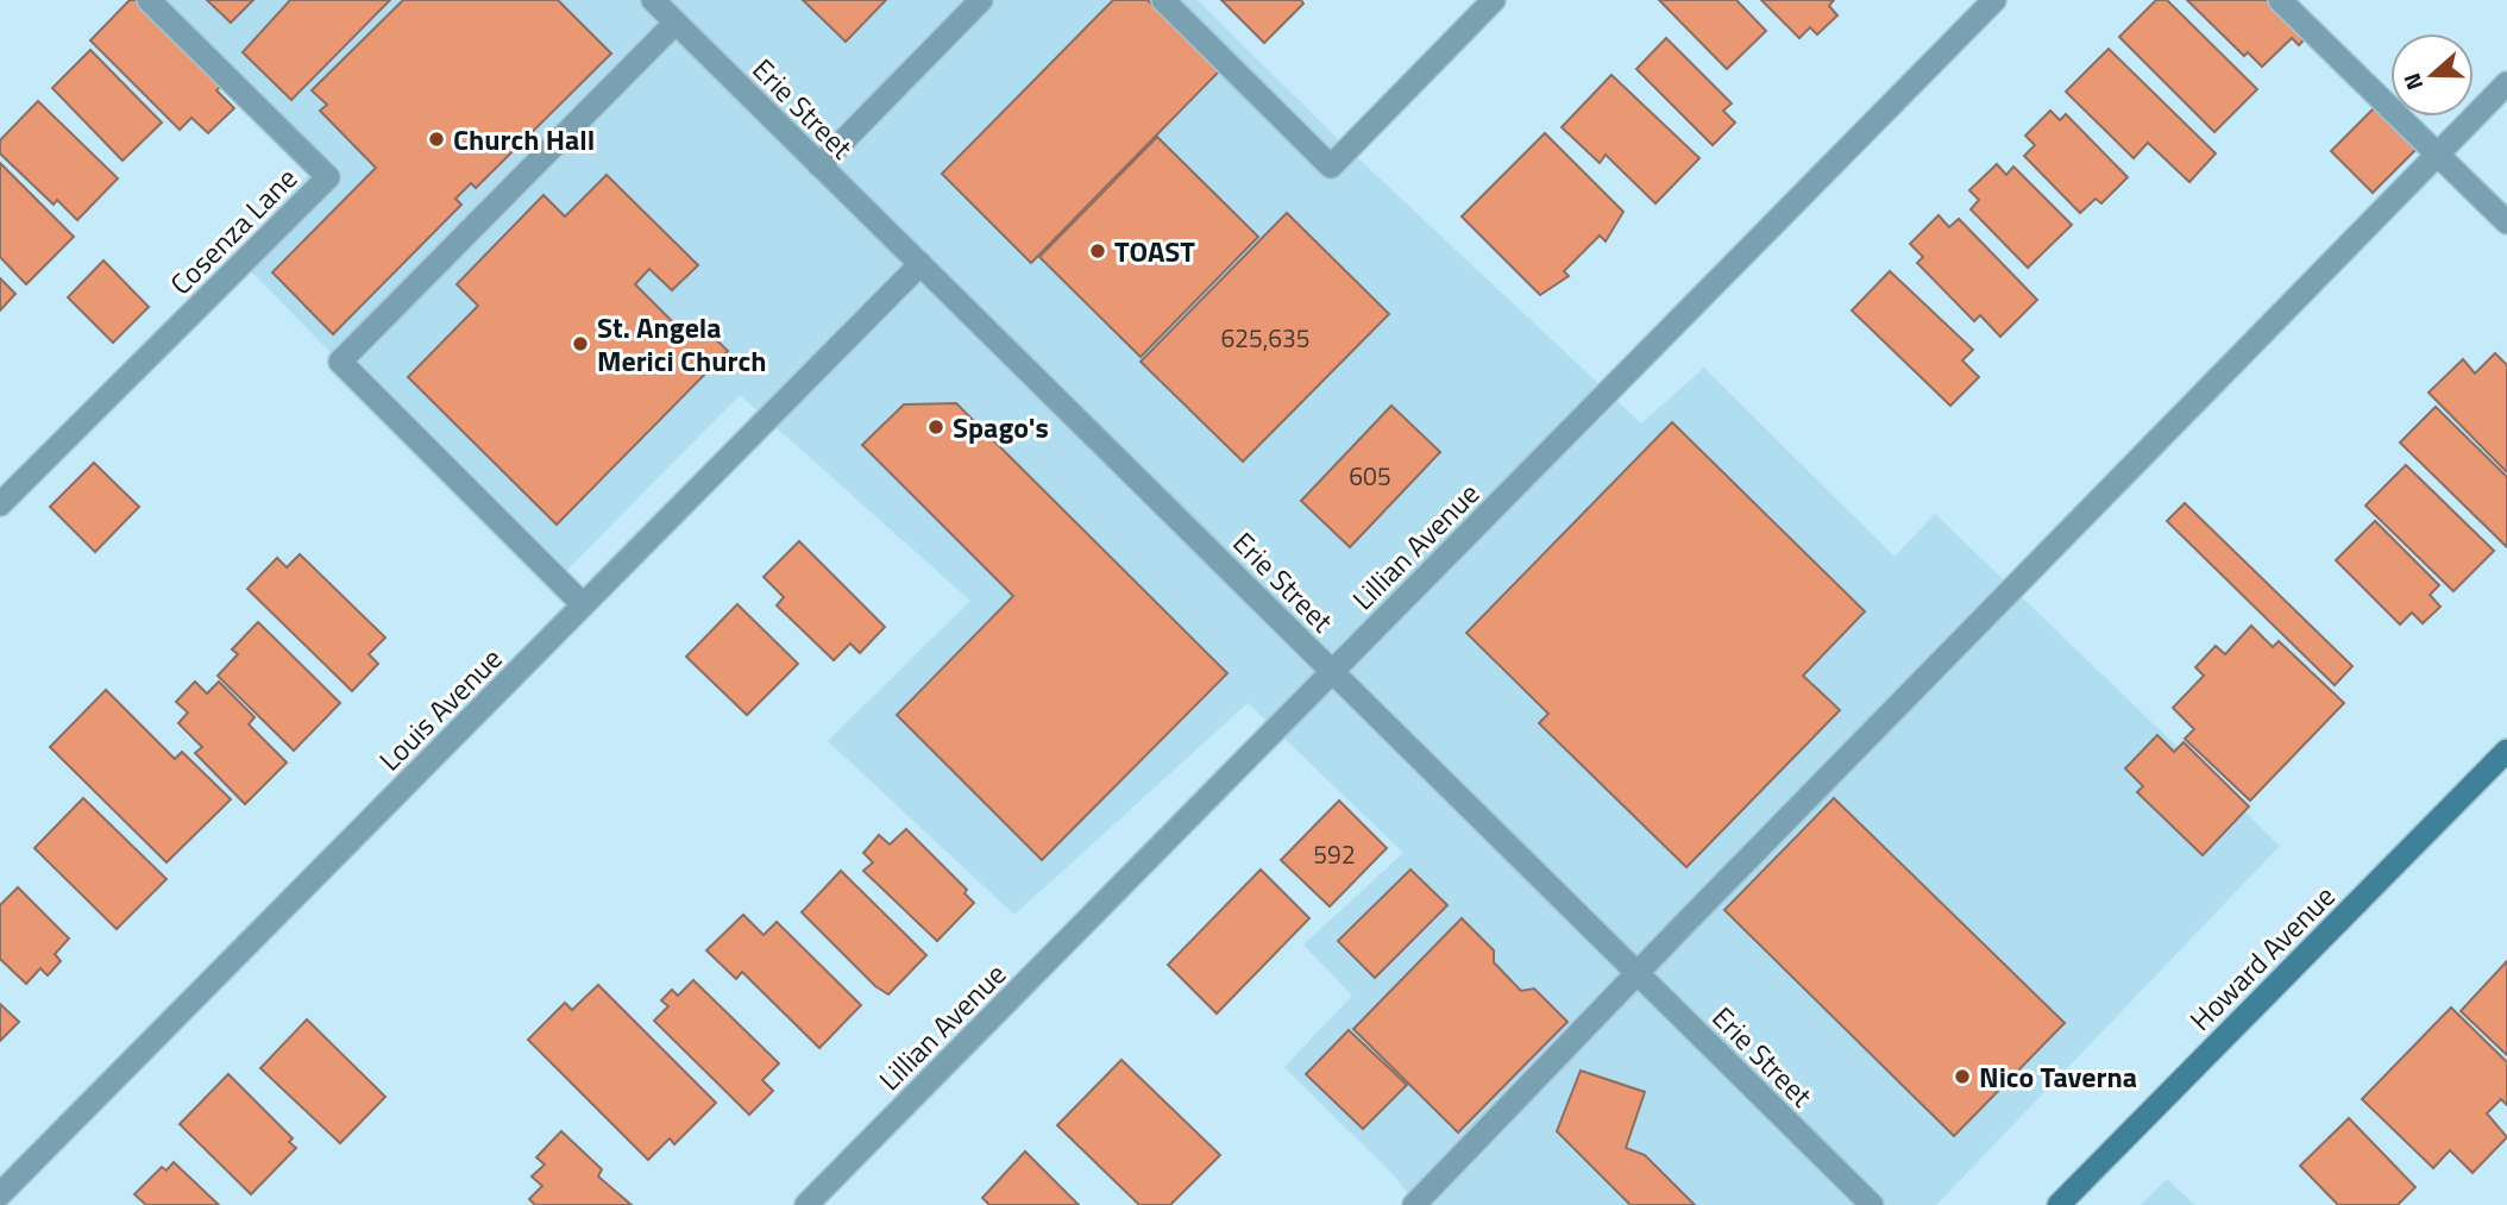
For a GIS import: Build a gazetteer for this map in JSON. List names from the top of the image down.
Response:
{
  "streets": {
    "main road": ["Howard Avenue"],
    "street": [
      "Erie Street",
      "Cosenza Lane",
      "Lillian Avenue",
      "Louis Avenue"
    ]
  },
  "crossings": [
    ["Erie Street", "Lillian Avenue"],
    ["Erie Street", "Louis Avenue"]
  ],
  "places": [
    "Church Hall",
    "TOAST",
    "St. Angela Merici Church",
    "Spago's",
    "Nico Taverna"
  ],
  "house_numbers": ["625,635", "605", "592"],
  "north": "left"
}
